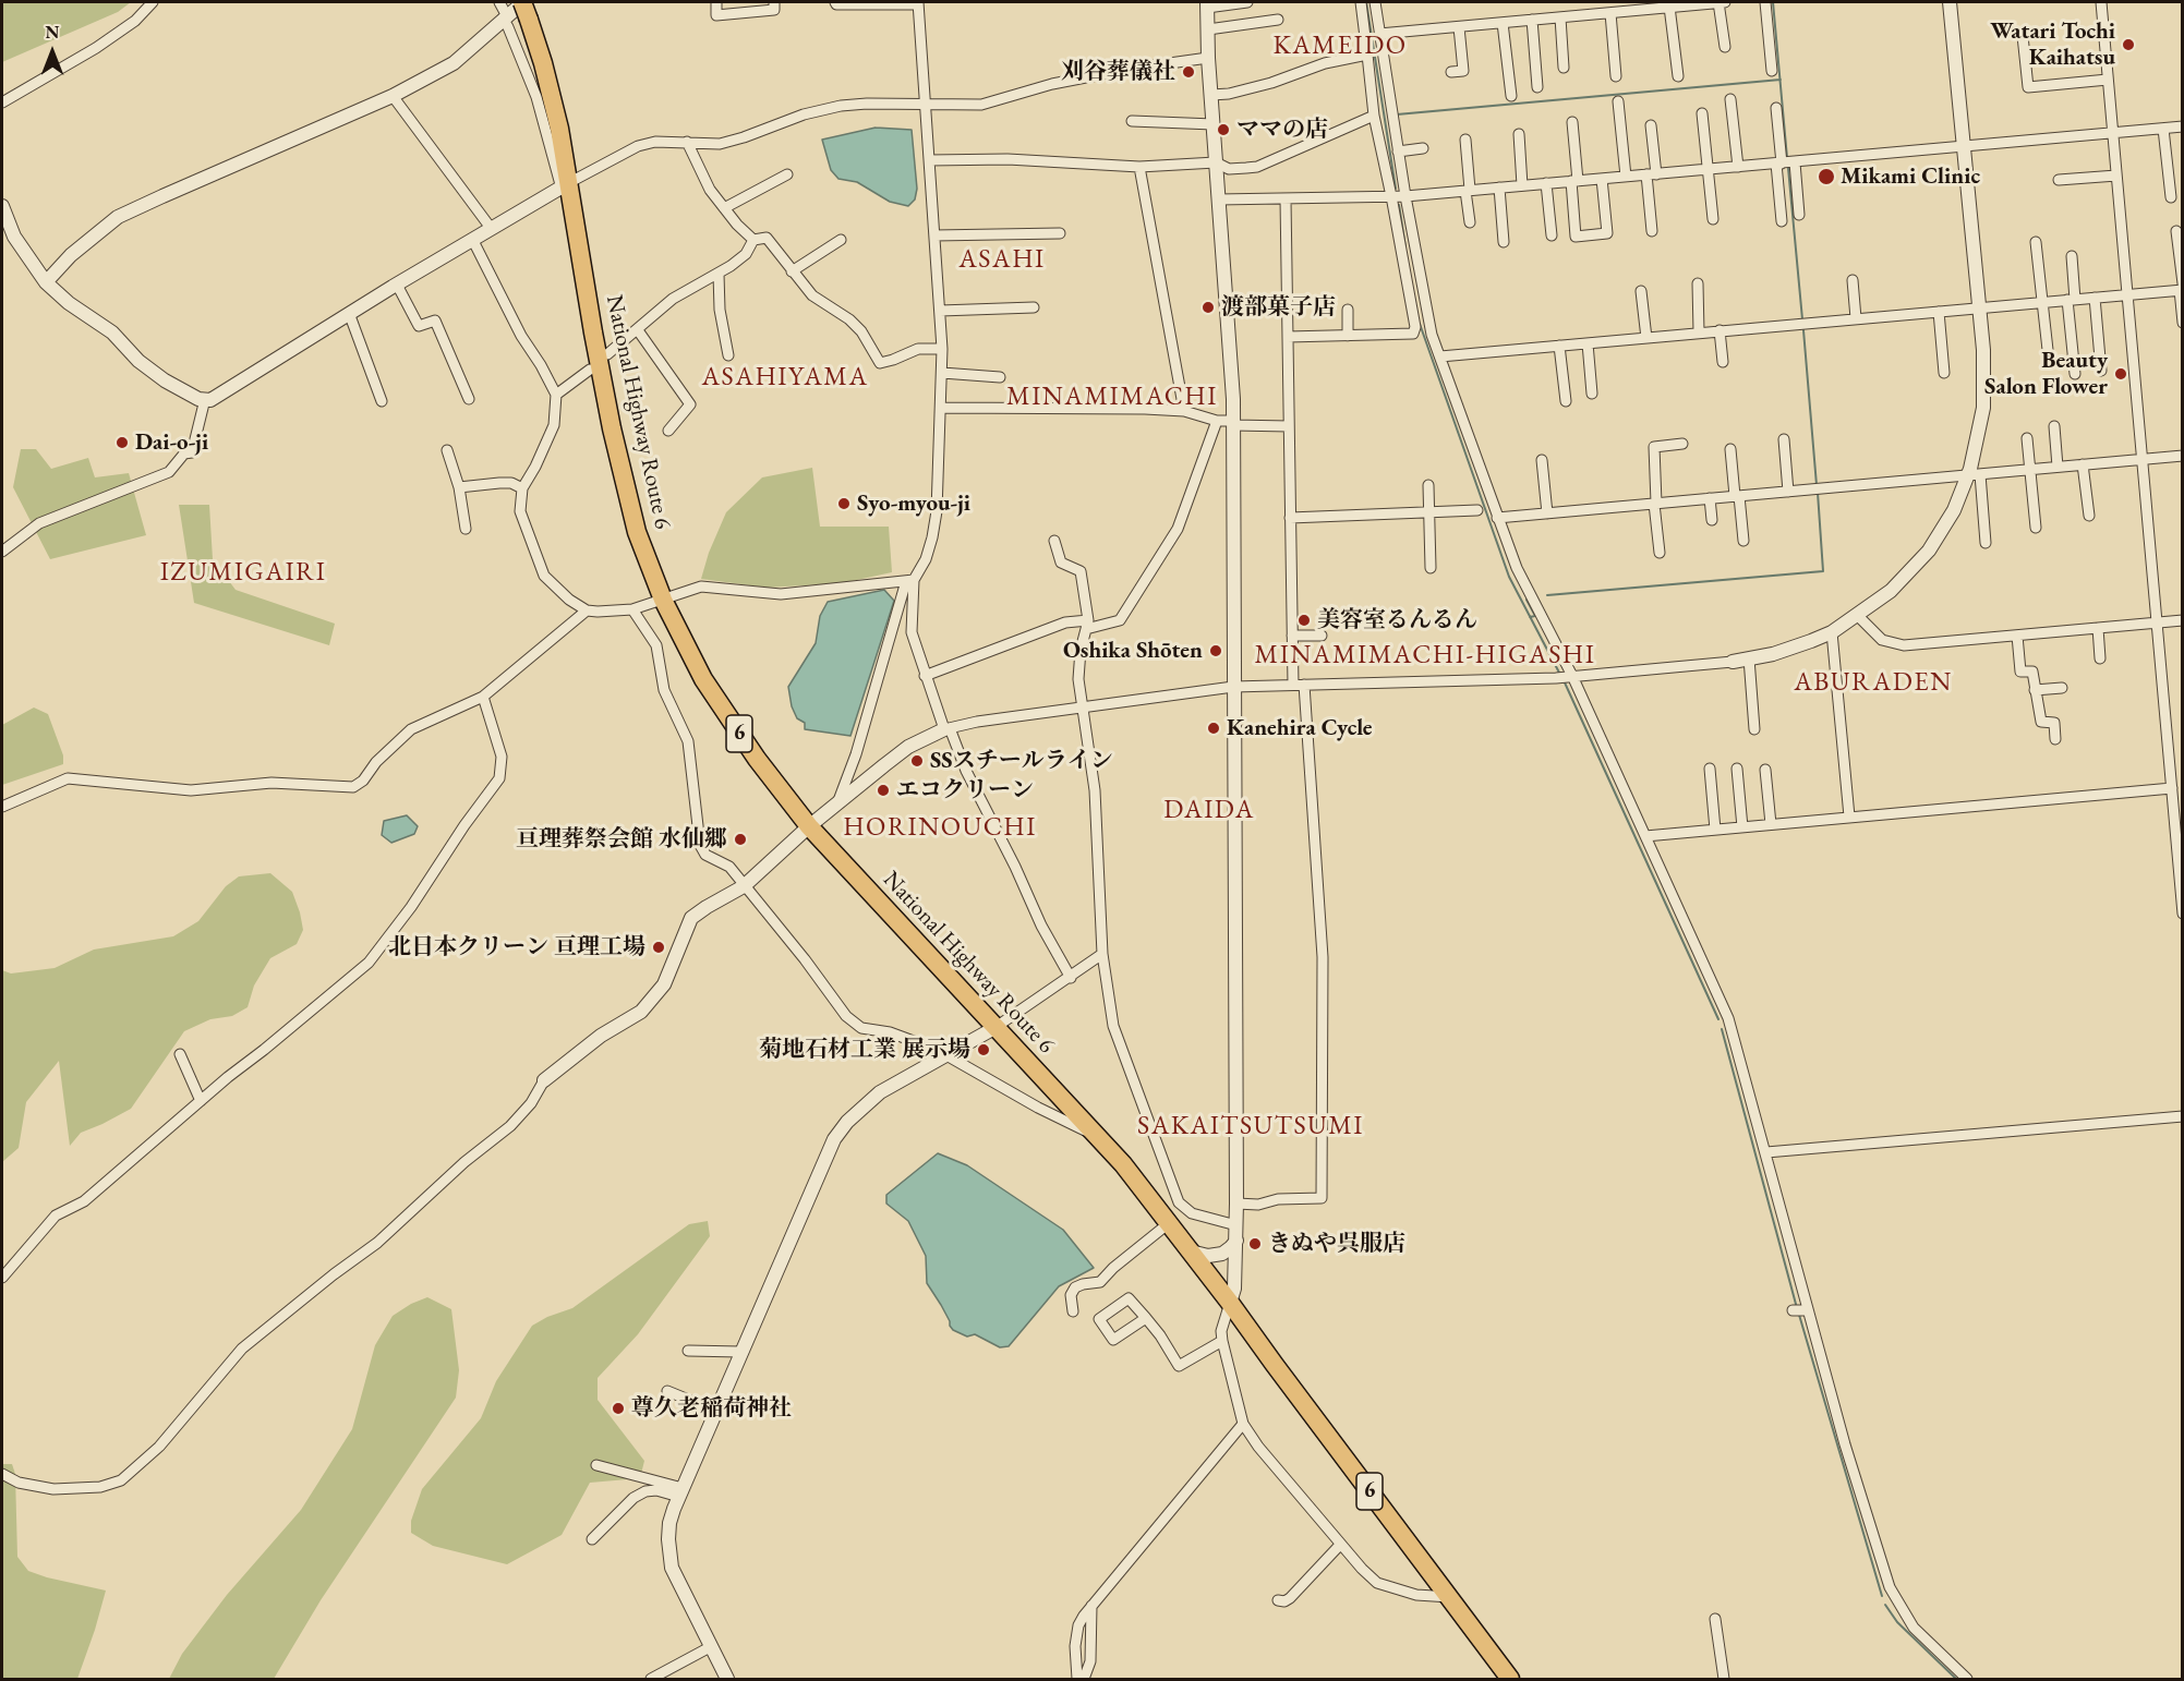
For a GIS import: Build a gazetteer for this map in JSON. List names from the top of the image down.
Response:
{
  "streets": {
    "highway": ["National Highway Route 6", "6"]
  },
  "districts": [
    "KAMEIDO",
    "ASAHI",
    "ASAHIYAMA",
    "MINAMIMACHI",
    "IZUMIGAIRI",
    "MINAMIMACHI-HIGASHI",
    "ABURADEN",
    "DAIDA",
    "HORINOUCHI",
    "SAKAITSUTSUMI"
  ],
  "places": [
    "Watari Tochi Kaihatsu",
    "刈谷葬儀社",
    "ママの店",
    "Mikami Clinic",
    "渡部菓子店",
    "Beauty Salon Flower",
    "Dai-o-ji",
    "Syo-myou-ji",
    "美容室るんるん",
    "Oshika Shōten",
    "Kanehira Cycle",
    "SSスチールライン",
    "エコクリーン",
    "亘理葬祭会館 水仙郷",
    "北日本クリーン 亘理工場",
    "菊地石材工業 展示場",
    "きぬや呉服店",
    "尊久老稲荷神社"
  ],
  "north": "top"
}
